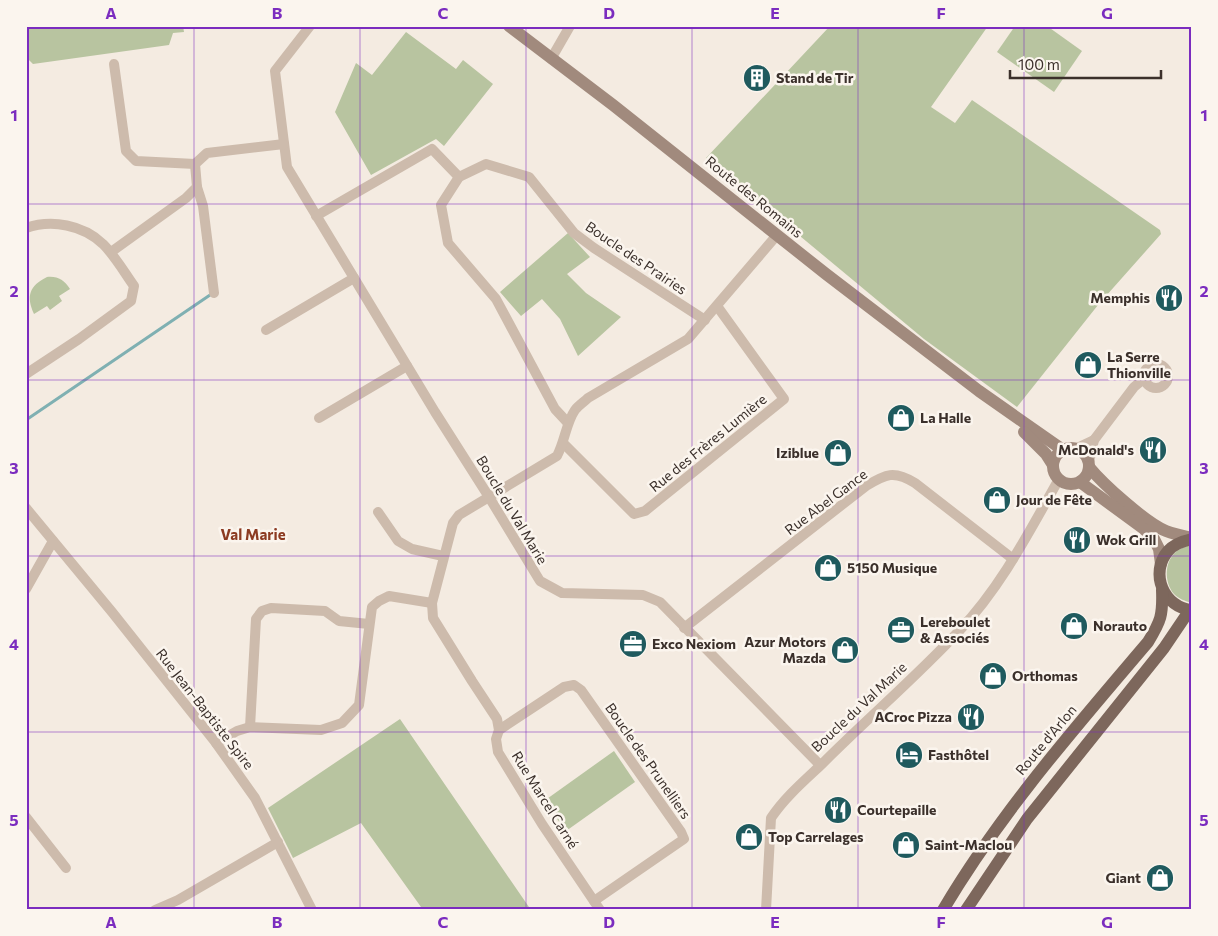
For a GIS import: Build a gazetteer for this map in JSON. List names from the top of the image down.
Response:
{
  "streets": {
    "main road": ["Route d'Arlon"],
    "street": [
      "Route des Romains",
      "Boucle des Prairies",
      "Rue des Frères Lumière",
      "Rue Abel Gance",
      "Boucle du Val Marie",
      "Rue Jean-Baptiste Spire",
      "Boucle des Prunelliers",
      "Rue Marcel Carné"
    ]
  },
  "crossings": [
    ["Route des Romains", "Boucle du Val Marie"],
    ["Rue des Frères Lumière", "Rue Marcel Carné"],
    ["Rue Abel Gance", "Boucle du Val Marie"],
    ["Boucle du Val Marie", "Rue Marcel Carné"],
    ["Boucle des Prunelliers", "Rue Marcel Carné"]
  ],
  "districts": ["Val Marie"],
  "places": {
    "building": ["Stand de Tir"],
    "restaurant": [
      "Memphis",
      "McDonald's",
      "Wok Grill",
      "ACroc Pizza",
      "Courtepaille"
    ],
    "shop": [
      "La Serre Thionville",
      "La Halle",
      "Iziblue",
      "Jour de Fête",
      "5150 Musique",
      "Norauto",
      "Azur Motors Mazda",
      "Orthomas",
      "Top Carrelages",
      "Saint-Maclou",
      "Giant"
    ],
    "office": ["Lereboulet & Associés", "Exco Nexiom"],
    "hotel": ["Fasthôtel"]
  },
  "scale_bar": "100 m",
  "grid": {
    "columns": [
      "A",
      "B",
      "C",
      "D",
      "E",
      "F",
      "G"
    ],
    "rows": [
      "1",
      "2",
      "3",
      "4",
      "5"
    ]
  }
}
